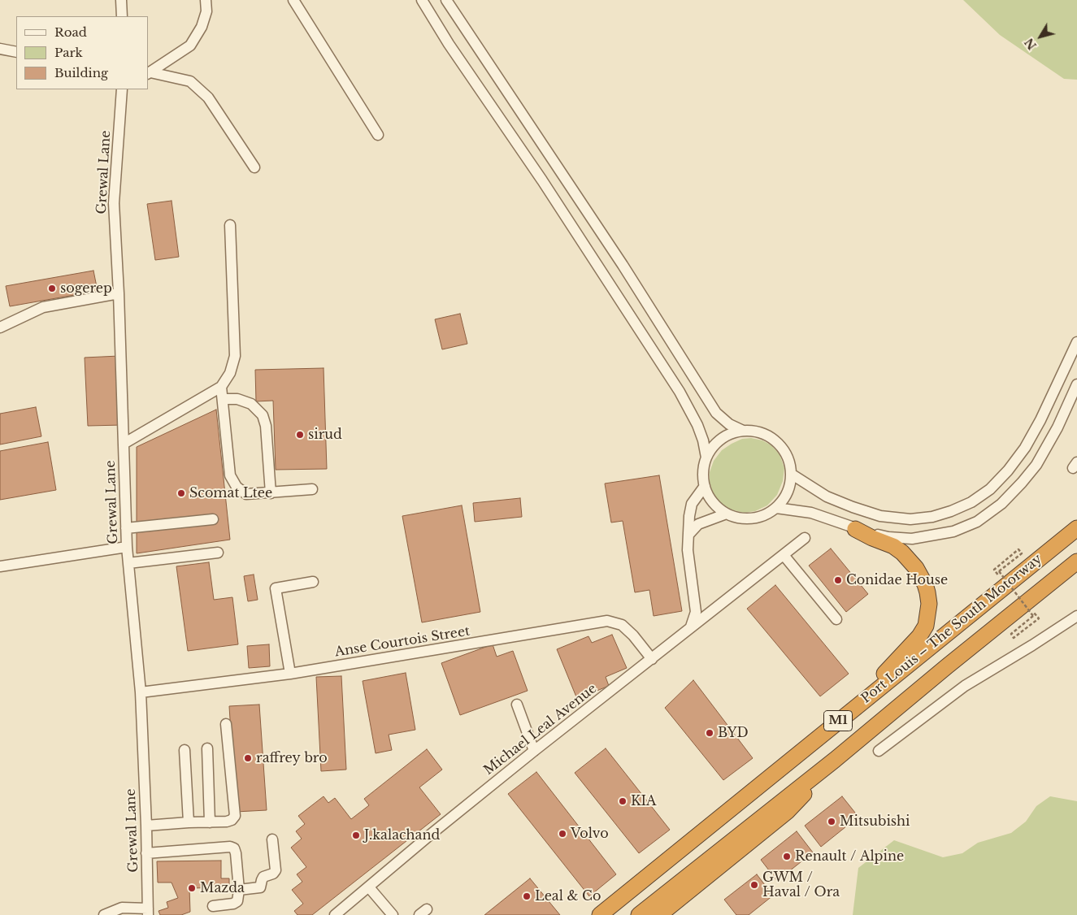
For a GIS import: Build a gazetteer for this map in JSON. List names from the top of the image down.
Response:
{
  "streets": {
    "highway": ["Port Louis – The South Motorway", "M1"],
    "street": ["Grewal Lane", "Anse Courtois Street", "Michael Leal Avenue"]
  },
  "crossings": [
    ["Grewal Lane", "Anse Courtois Street"],
    ["Anse Courtois Street", "Michael Leal Avenue"]
  ],
  "places": [
    "sogerep",
    "sirud",
    "Scomat Ltee",
    "Conidae House",
    "BYD",
    "raffrey bro",
    "KIA",
    "Mitsubishi",
    "Volvo",
    "J.kalachand",
    "Renault / Alpine",
    "GWM / Haval / Ora",
    "Mazda",
    "Leal & Co"
  ],
  "legend": ["Road", "Park", "Building"],
  "north": "bottom left"
}
